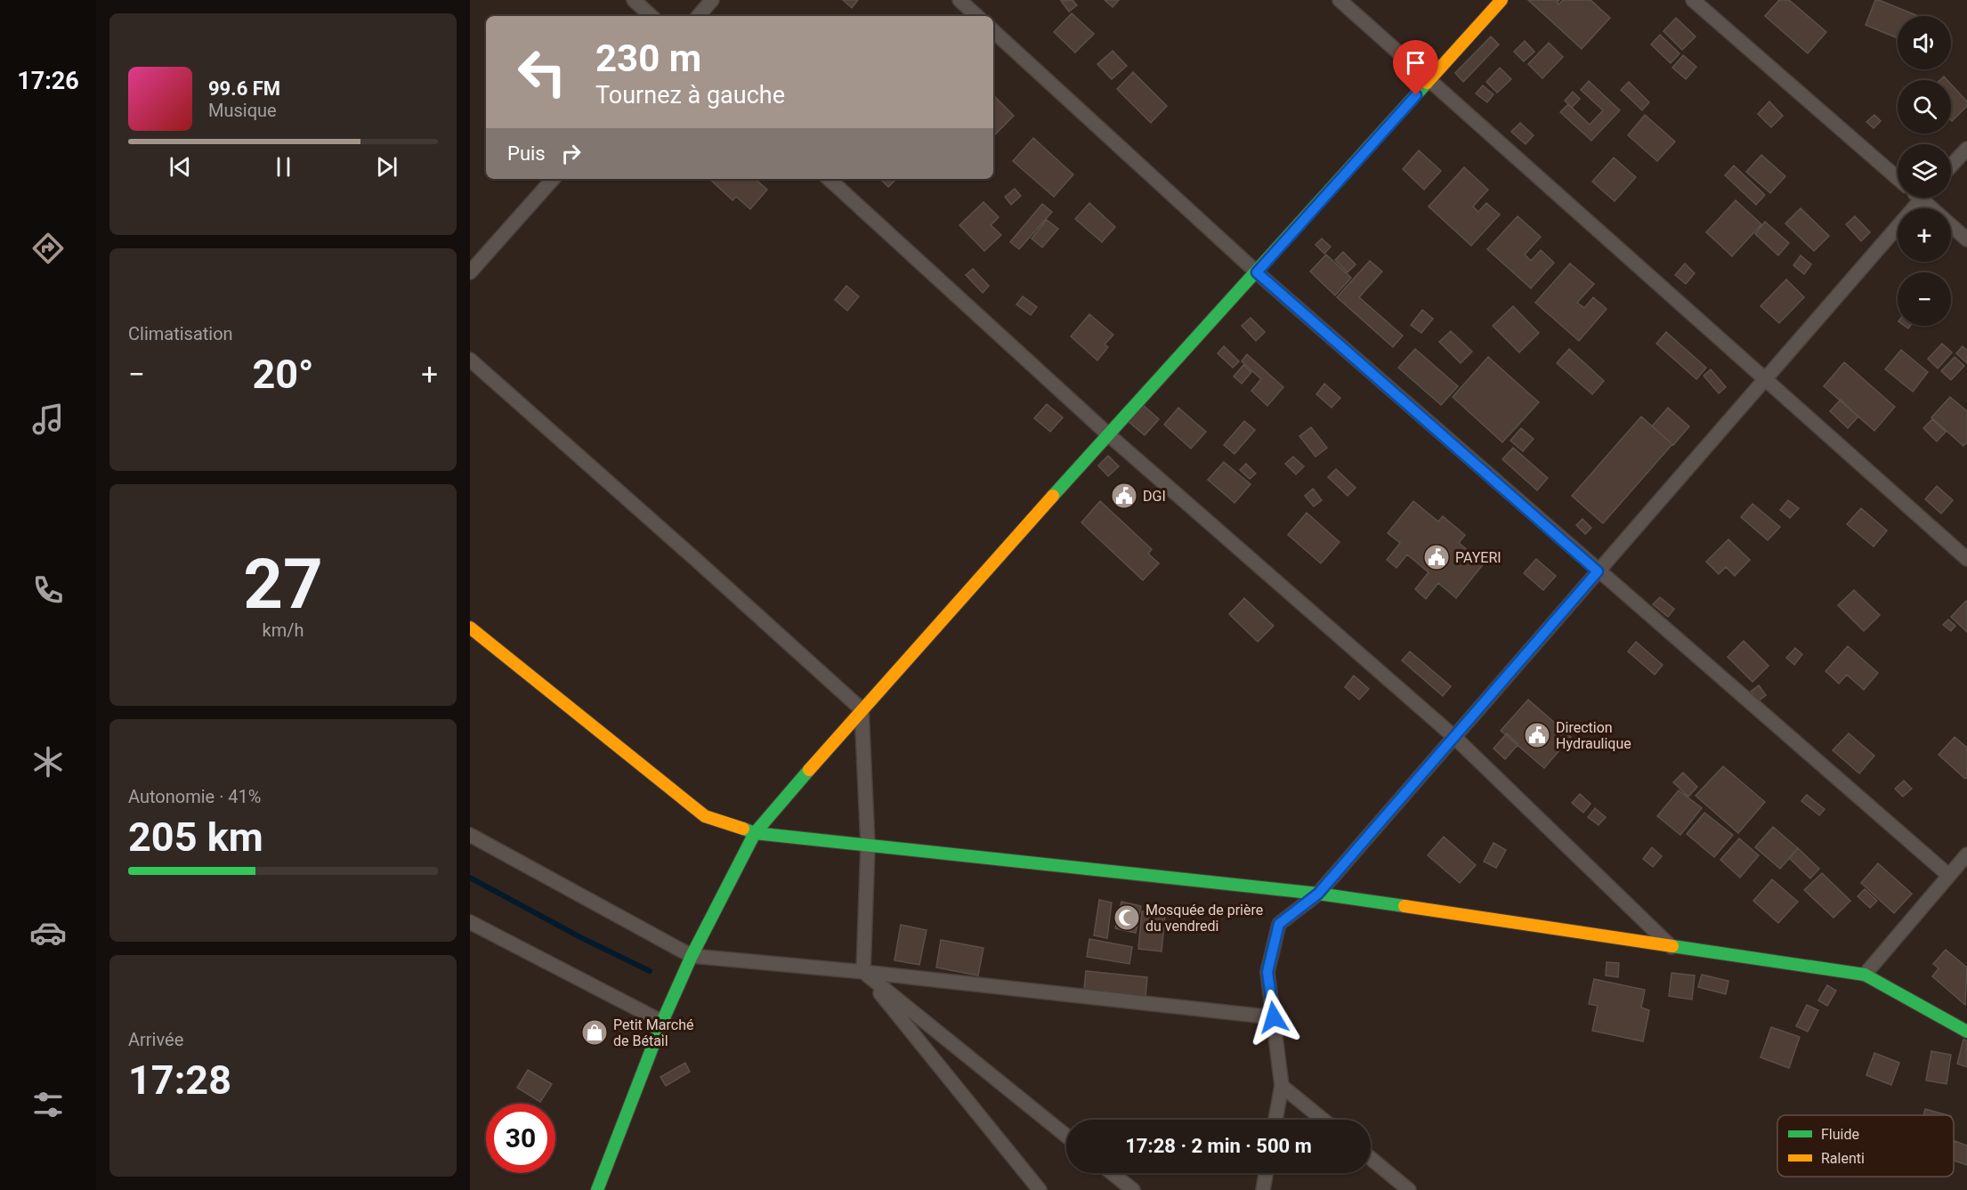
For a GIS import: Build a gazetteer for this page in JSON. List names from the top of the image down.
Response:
{
  "places": {
    "public building": ["DGI", "PAYERI", "Direction Hydraulique"],
    "mosque": ["Mosquée de prière du vendredi"],
    "shop": ["Petit Marché de Bétail"]
  },
  "legend": ["Fluide", "Ralenti"],
  "page": {
    "tabs": "17:26",
    "map_buttons": ["+", "−"],
    "turn": ["230 m", "Tournez à gauche"],
    "song": ["99.6 FM", "Musique"],
    "then": "Puis",
    "tile": [
      "Climatisation",
      ["27", "km/h"],
      ["Autonomie · 41%", "205 km"],
      ["Arrivée", "17:28"]
    ],
    "heat": ["−", "20°", "+"],
    "limit": "30",
    "trip": "17:28 · 2 min · 500 m"
  }
}
